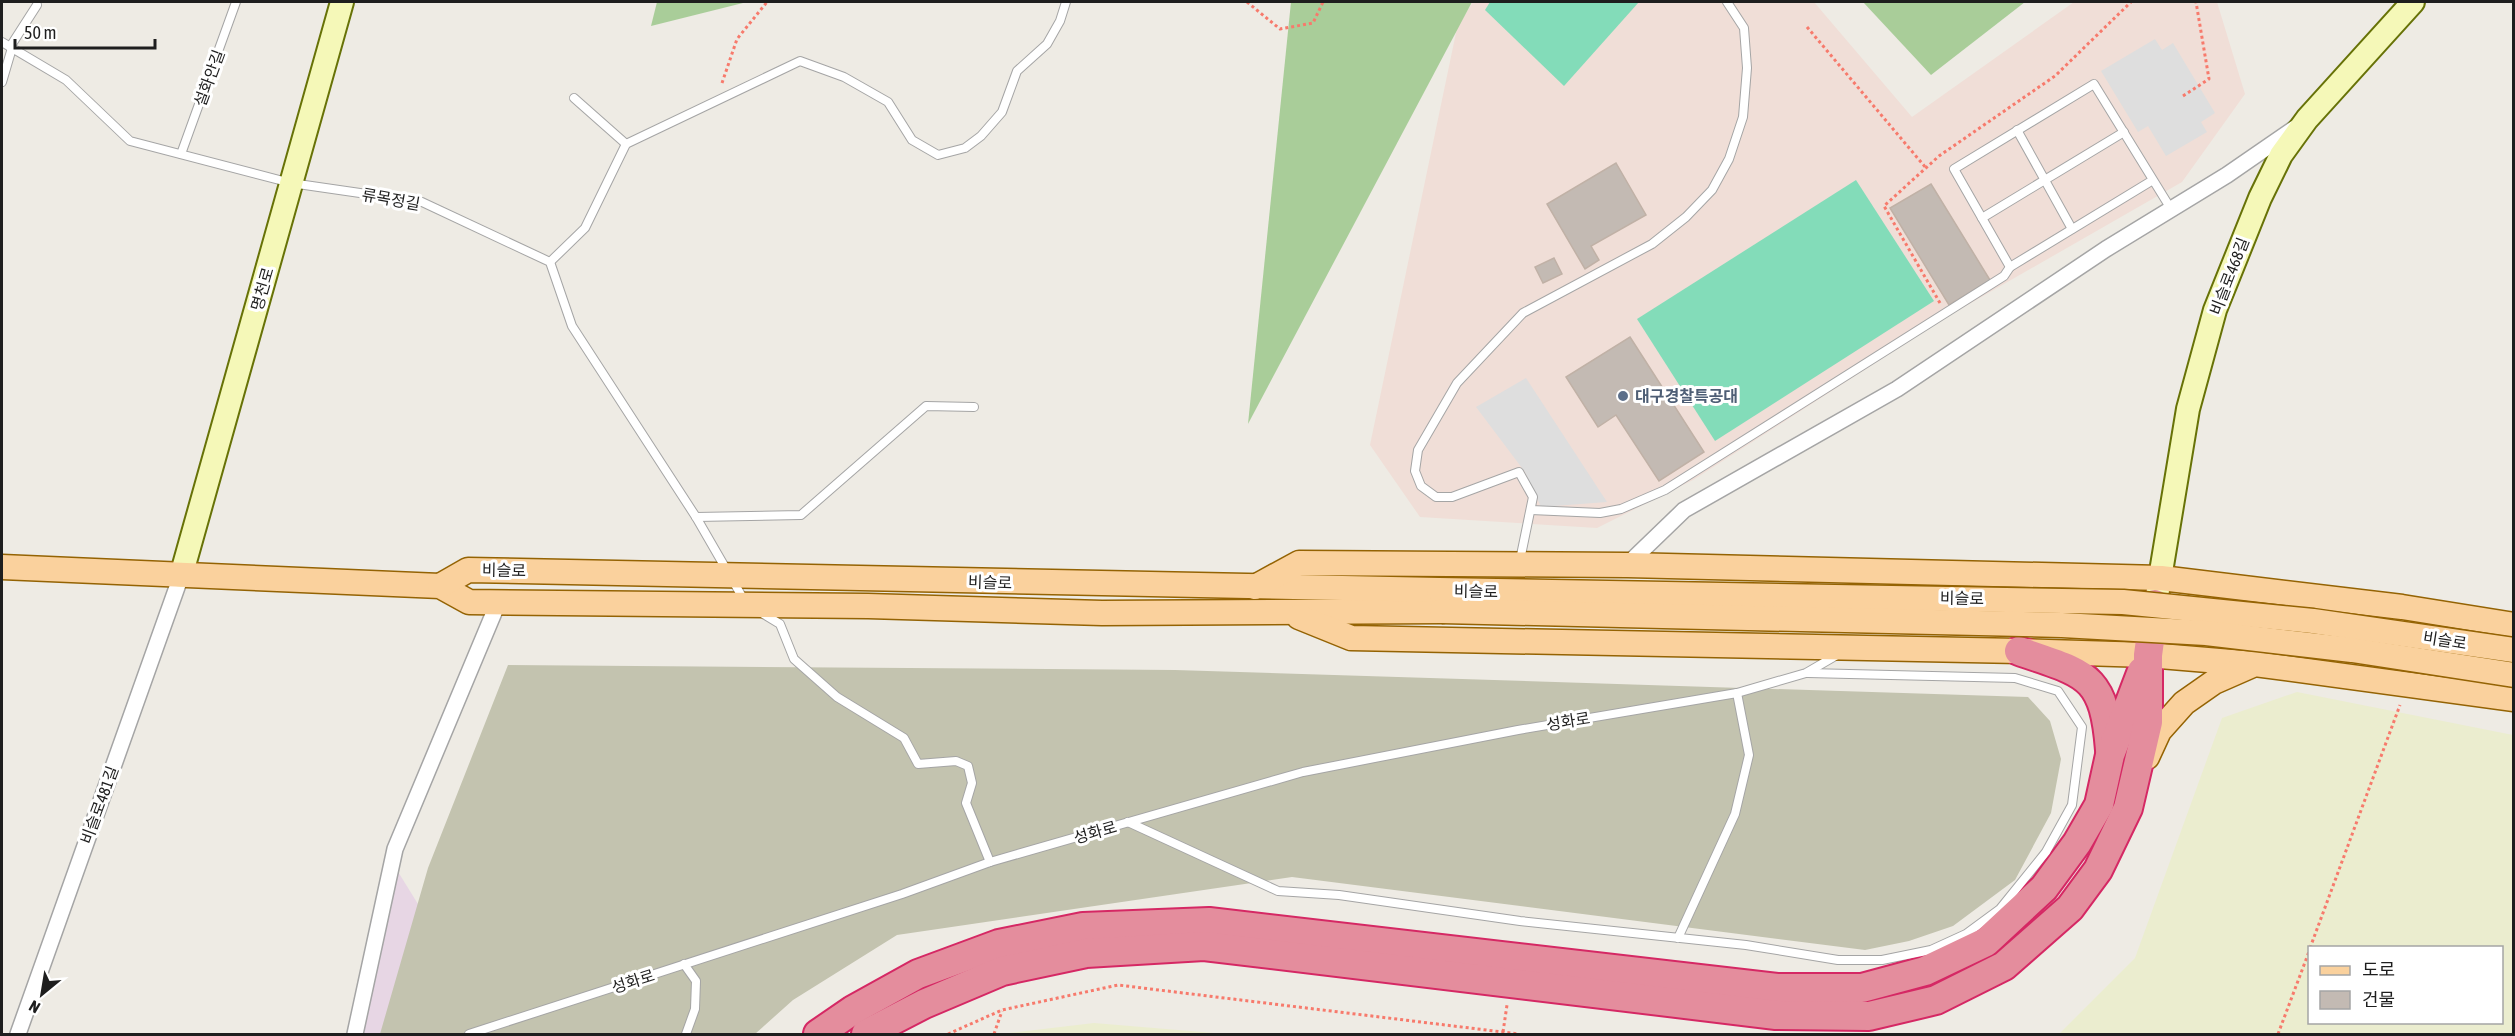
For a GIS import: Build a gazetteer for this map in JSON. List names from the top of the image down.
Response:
{
  "streets": {
    "main road": ["비슬로468길", "명천로", "비슬로"],
    "street": ["비슬로481길"],
    "lane": ["설화안길", "류목정길", "성화로"]
  },
  "crossings": [
    ["설화안길", "류목정길"],
    ["류목정길", "명천로"],
    ["명천로", "비슬로"],
    ["명천로", "비슬로481길"],
    ["비슬로", "비슬로481길"]
  ],
  "places": ["대구경찰특공대"],
  "legend": ["도로", "건물"],
  "scale_bar": "50 m",
  "north": "bottom left"
}
